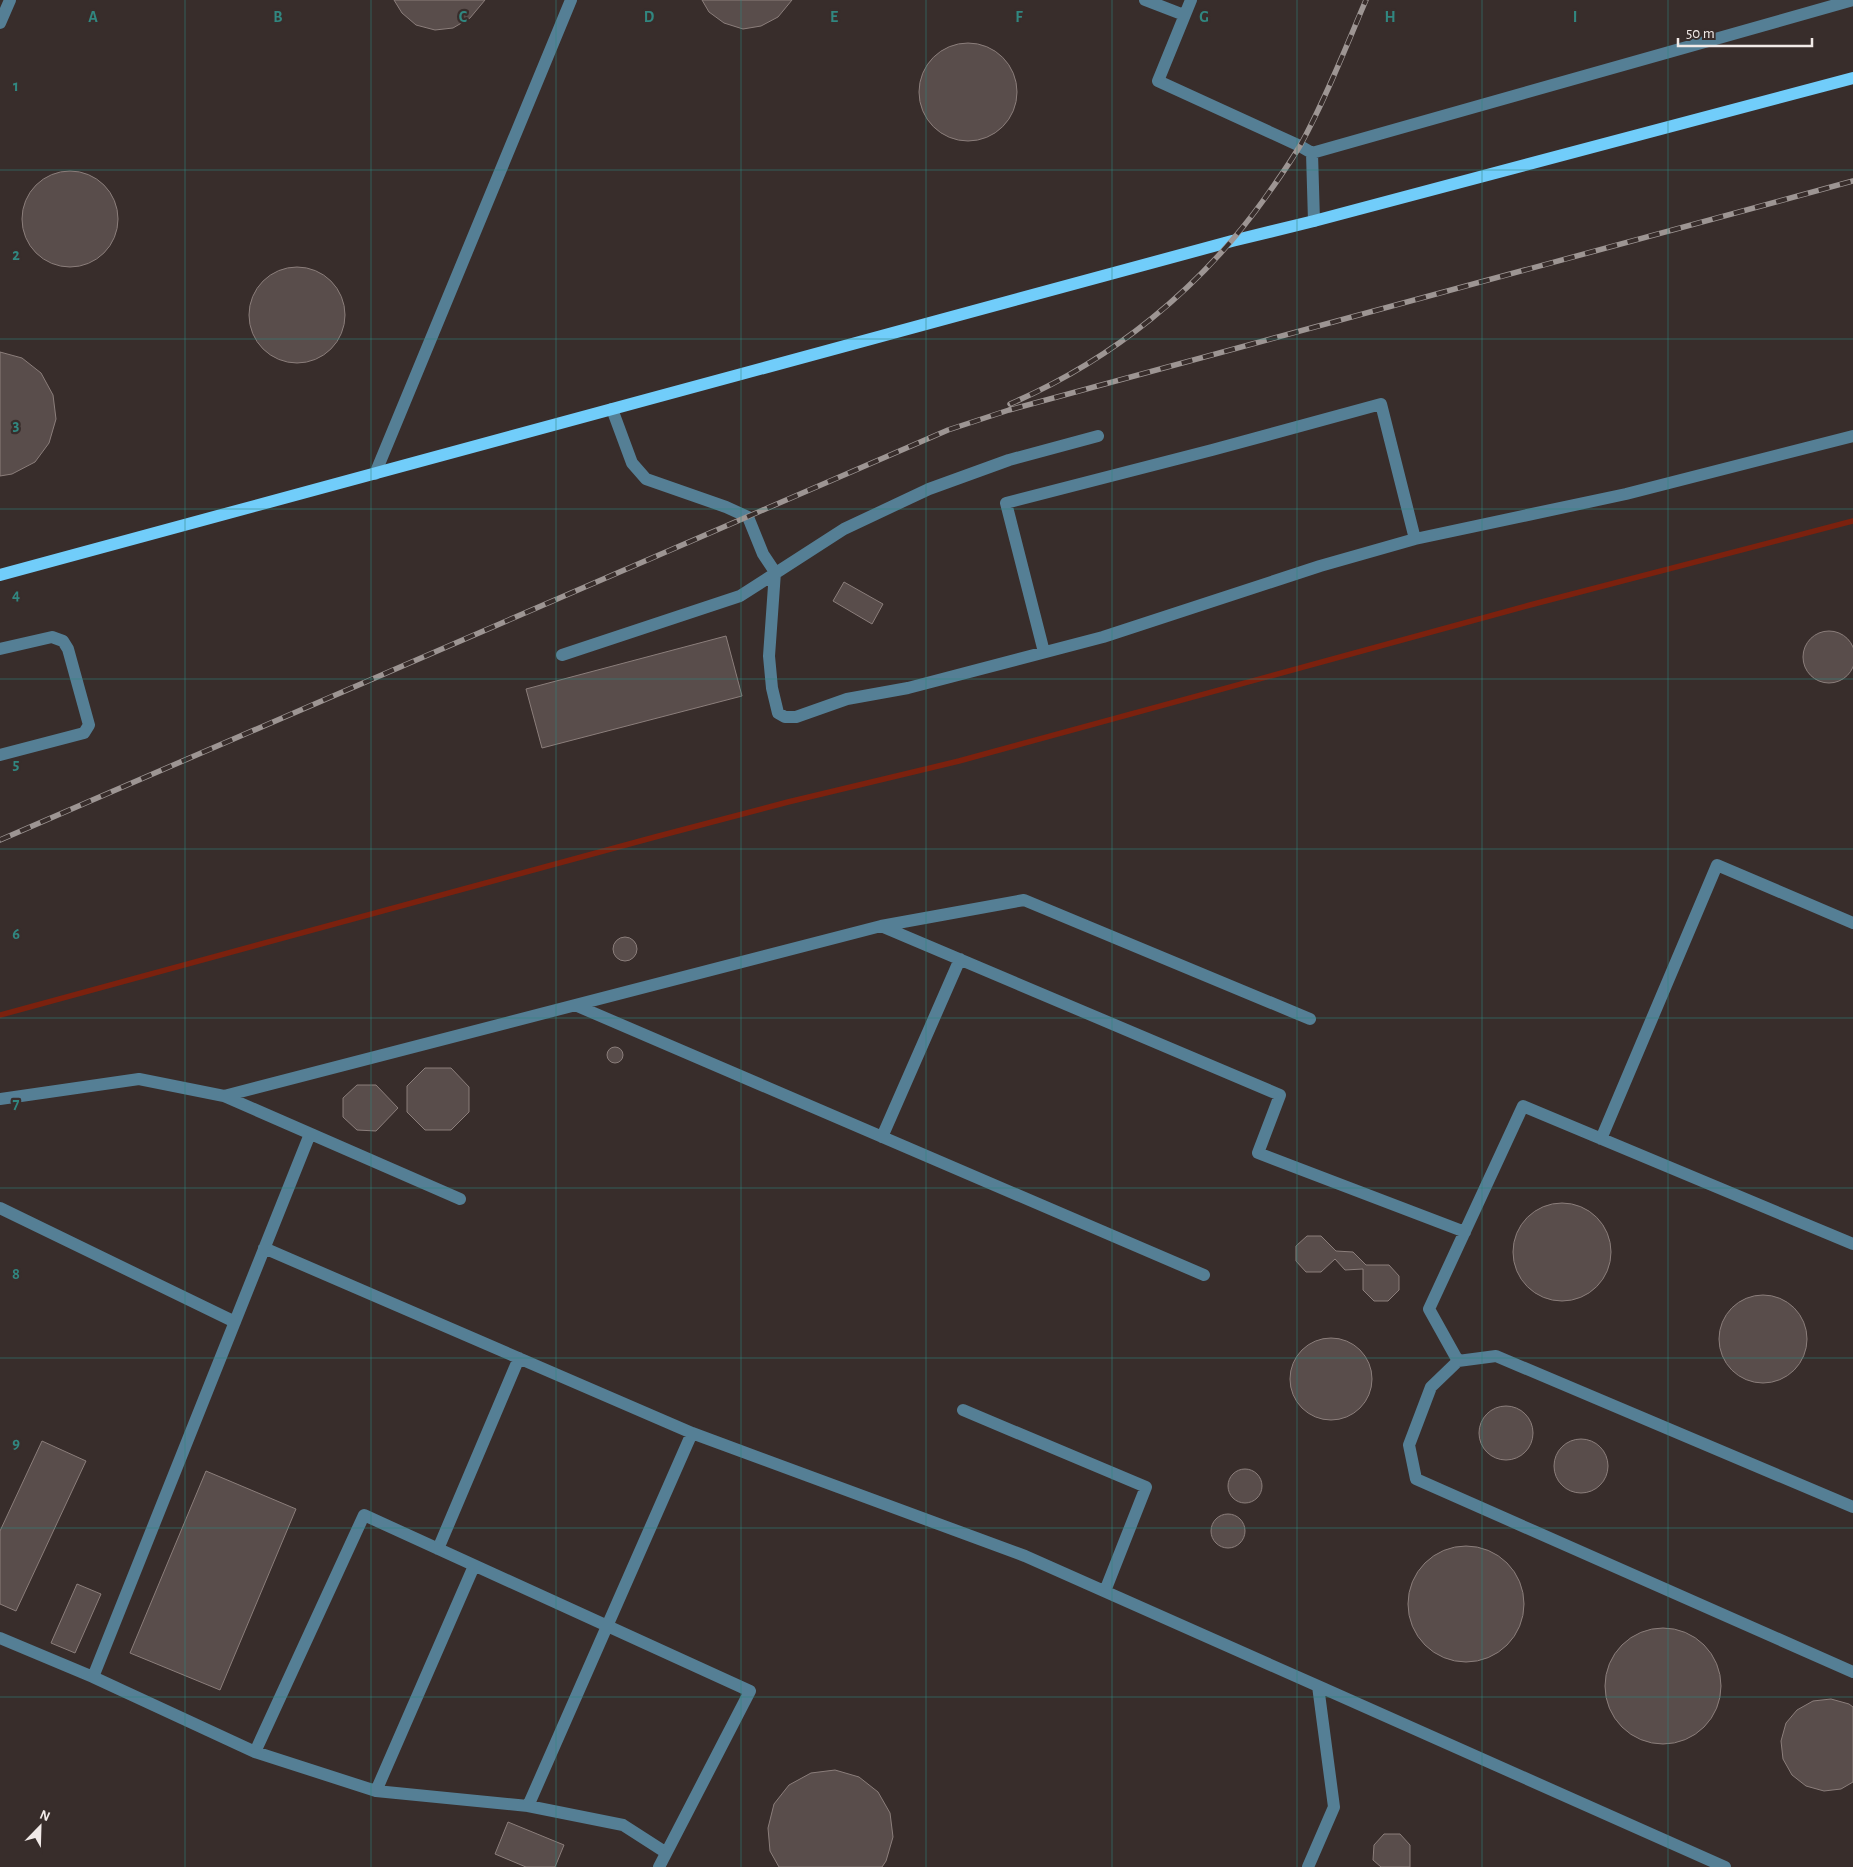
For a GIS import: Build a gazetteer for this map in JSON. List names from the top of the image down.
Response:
{
  "scale_bar": "50 m",
  "north": "top right",
  "grid": {
    "columns": [
      "A",
      "B",
      "C",
      "D",
      "E",
      "F",
      "G",
      "H",
      "I"
    ],
    "rows": [
      "1",
      "2",
      "3",
      "4",
      "5",
      "6",
      "7",
      "8",
      "9"
    ]
  }
}
